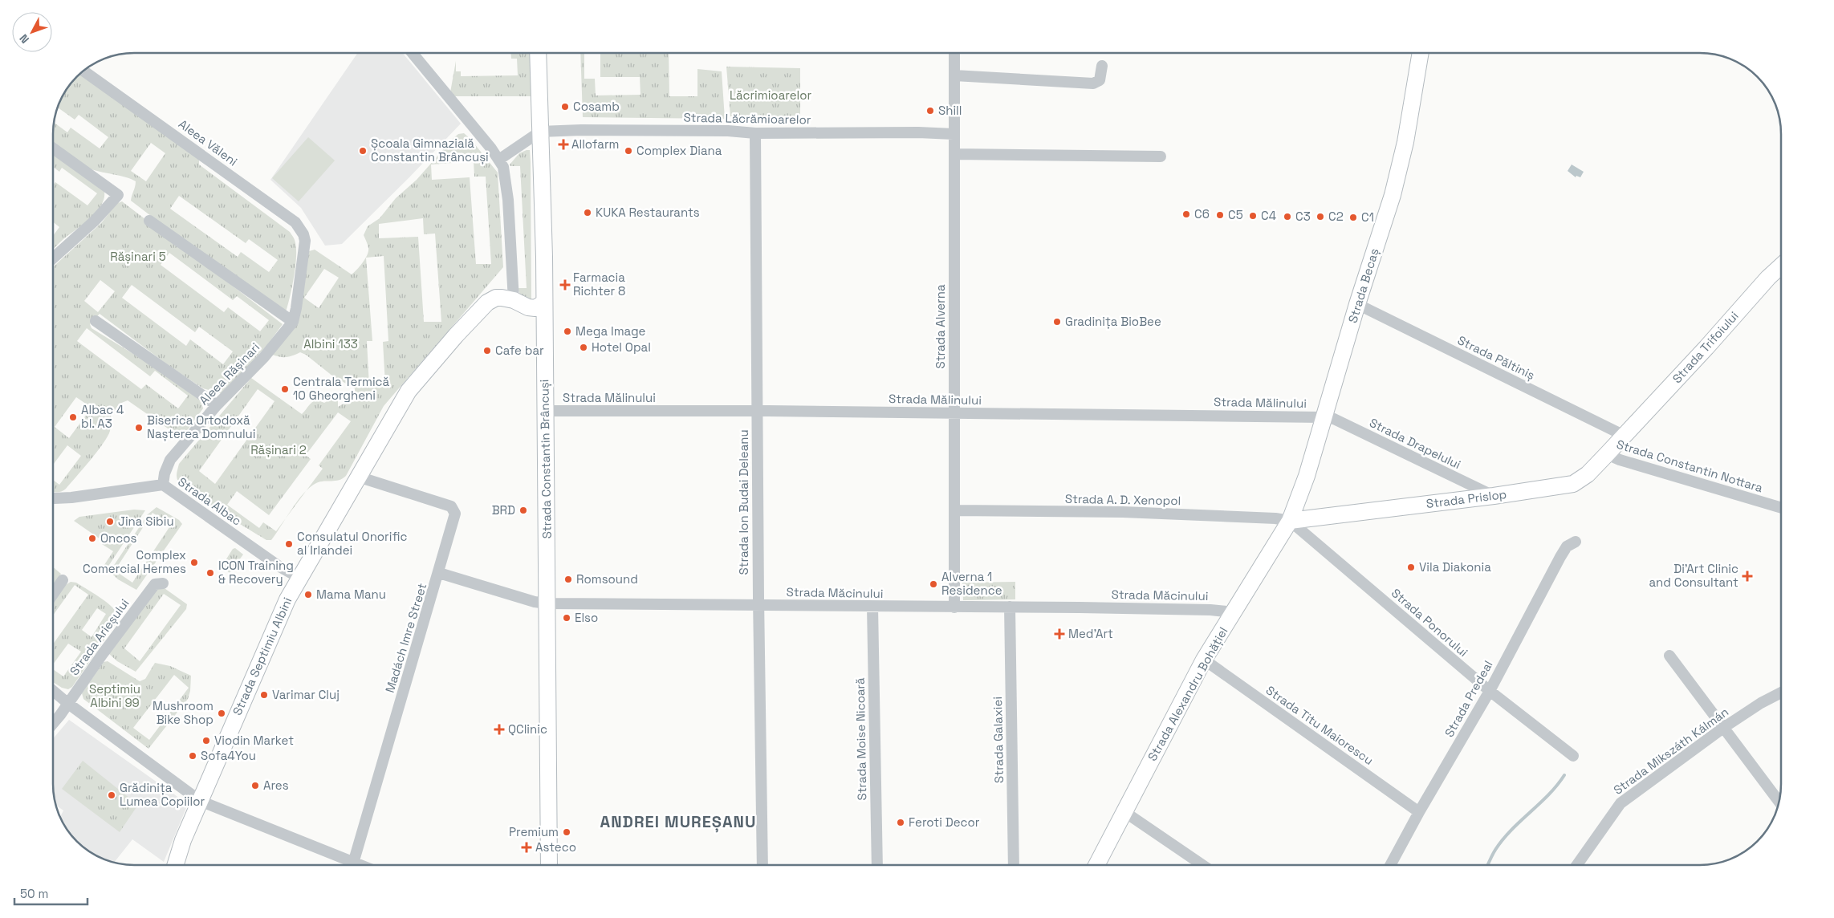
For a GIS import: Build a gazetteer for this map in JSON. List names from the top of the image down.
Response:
{
  "streets": {
    "main road": [
      "Strada Becaș",
      "Strada Trifoiului",
      "Strada Constantin Brâncuși",
      "Strada Prislop",
      "Strada Septimiu Albini",
      "Strada Alexandru Bohățiel"
    ],
    "street": [
      "Strada Lăcrămioarelor",
      "Aleea Văleni",
      "Strada Alverna",
      "Strada Păltiniș",
      "Aleea Rășinari",
      "Strada Mălinului",
      "Strada Drapelului",
      "Strada Constantin Nottara",
      "Strada A. D. Xenopol",
      "Strada Albac",
      "Strada Ion Budai Deleanu",
      "Strada Măcinului",
      "Strada Ponorului",
      "Strada Arieșului",
      "Madách Imre Street",
      "Strada Predeal",
      "Strada Titu Maiorescu",
      "Strada Moise Nicoară",
      "Strada Galaxiei",
      "Strada Mikszáth Kálmán"
    ]
  },
  "crossings": [
    ["Strada Lăcrămioarelor", "Strada Alverna"],
    ["Strada Lăcrămioarelor", "Strada Constantin Brâncuși"],
    ["Strada Lăcrămioarelor", "Strada Ion Budai Deleanu"],
    ["Aleea Văleni", "Aleea Rășinari"],
    ["Strada Becaș", "Strada Păltiniș"],
    ["Strada Becaș", "Strada Mălinului"],
    ["Strada Becaș", "Strada Drapelului"],
    ["Strada Becaș", "Strada Prislop"],
    ["Strada Becaș", "Strada A. D. Xenopol"],
    ["Strada Becaș", "Strada Ponorului"],
    ["Strada Becaș", "Strada Alexandru Bohățiel"],
    ["Strada Alverna", "Strada Mălinului"],
    ["Strada Alverna", "Strada A. D. Xenopol"],
    ["Strada Alverna", "Strada Măcinului"],
    ["Strada Trifoiului", "Strada Păltiniș"],
    ["Strada Trifoiului", "Strada Prislop"],
    ["Strada Păltiniș", "Strada Prislop"],
    ["Aleea Rășinari", "Strada Albac"],
    ["Strada Mălinului", "Strada Drapelului"],
    ["Strada Mălinului", "Strada Constantin Brâncuși"],
    ["Strada Mălinului", "Strada Ion Budai Deleanu"],
    ["Strada Drapelului", "Strada Prislop"],
    ["Strada Constantin Brâncuși", "Strada Măcinului"],
    ["Strada Constantin Brâncuși", "Strada Septimiu Albini"],
    ["Strada Constantin Nottara", "Strada Prislop"],
    ["Strada Prislop", "Strada A. D. Xenopol"],
    ["Strada Prislop", "Strada Ponorului"],
    ["Strada Prislop", "Strada Alexandru Bohățiel"],
    ["Strada A. D. Xenopol", "Strada Ponorului"],
    ["Strada A. D. Xenopol", "Strada Alexandru Bohățiel"],
    ["Strada Albac", "Strada Septimiu Albini"],
    ["Strada Ion Budai Deleanu", "Strada Măcinului"],
    ["Strada Măcinului", "Madách Imre Street"],
    ["Strada Măcinului", "Strada Alexandru Bohățiel"],
    ["Strada Măcinului", "Strada Moise Nicoară"],
    ["Strada Măcinului", "Strada Galaxiei"],
    ["Strada Ponorului", "Strada Alexandru Bohățiel"],
    ["Strada Ponorului", "Strada Predeal"],
    ["Madách Imre Street", "Strada Septimiu Albini"],
    ["Strada Alexandru Bohățiel", "Strada Titu Maiorescu"],
    ["Strada Predeal", "Strada Titu Maiorescu"]
  ],
  "districts": ["ANDREI MUREȘANU"],
  "parks": [
    "Lăcrimioarelor",
    "Rășinari 5",
    "Albini 133",
    "Rășinari 2",
    "Septimiu Albini 99"
  ],
  "places": {
    "other": [
      "Cosamb",
      "Shill",
      "Școala Gimnazială Constantin Brâncuși",
      "Complex Diana",
      "KUKA Restaurants",
      "C6",
      "C5",
      "C4",
      "C3",
      "C2",
      "C1",
      "Gradinița BioBee",
      "Mega Image",
      "Hotel Opal",
      "Cafe bar",
      "Centrala Termică 10 Gheorgheni",
      "Albac 4 bl. A3",
      "Biserica Ortodoxă Nașterea Domnului",
      "BRD",
      "Jina Sibiu",
      "Oncos",
      "Consulatul Onorific al Irlandei",
      "Complex Comercial Hermes",
      "Vila Diakonia",
      "ICON Training & Recovery",
      "Romsound",
      "Alverna 1 Residence",
      "Mama Manu",
      "Elso",
      "Varimar Cluj",
      "Mushroom Bike Shop",
      "Viodin Market",
      "Sofa4You",
      "Ares",
      "Grădinița Lumea Copiilor",
      "Feroti Decor",
      "Premium"
    ],
    "health": [
      "Allofarm",
      "Farmacia Richter 8",
      "Di'Art Clinic and Consultant",
      "Med'Art",
      "QClinic",
      "Asteco"
    ]
  },
  "scale_bar": "50 m",
  "north": "bottom left"
}
